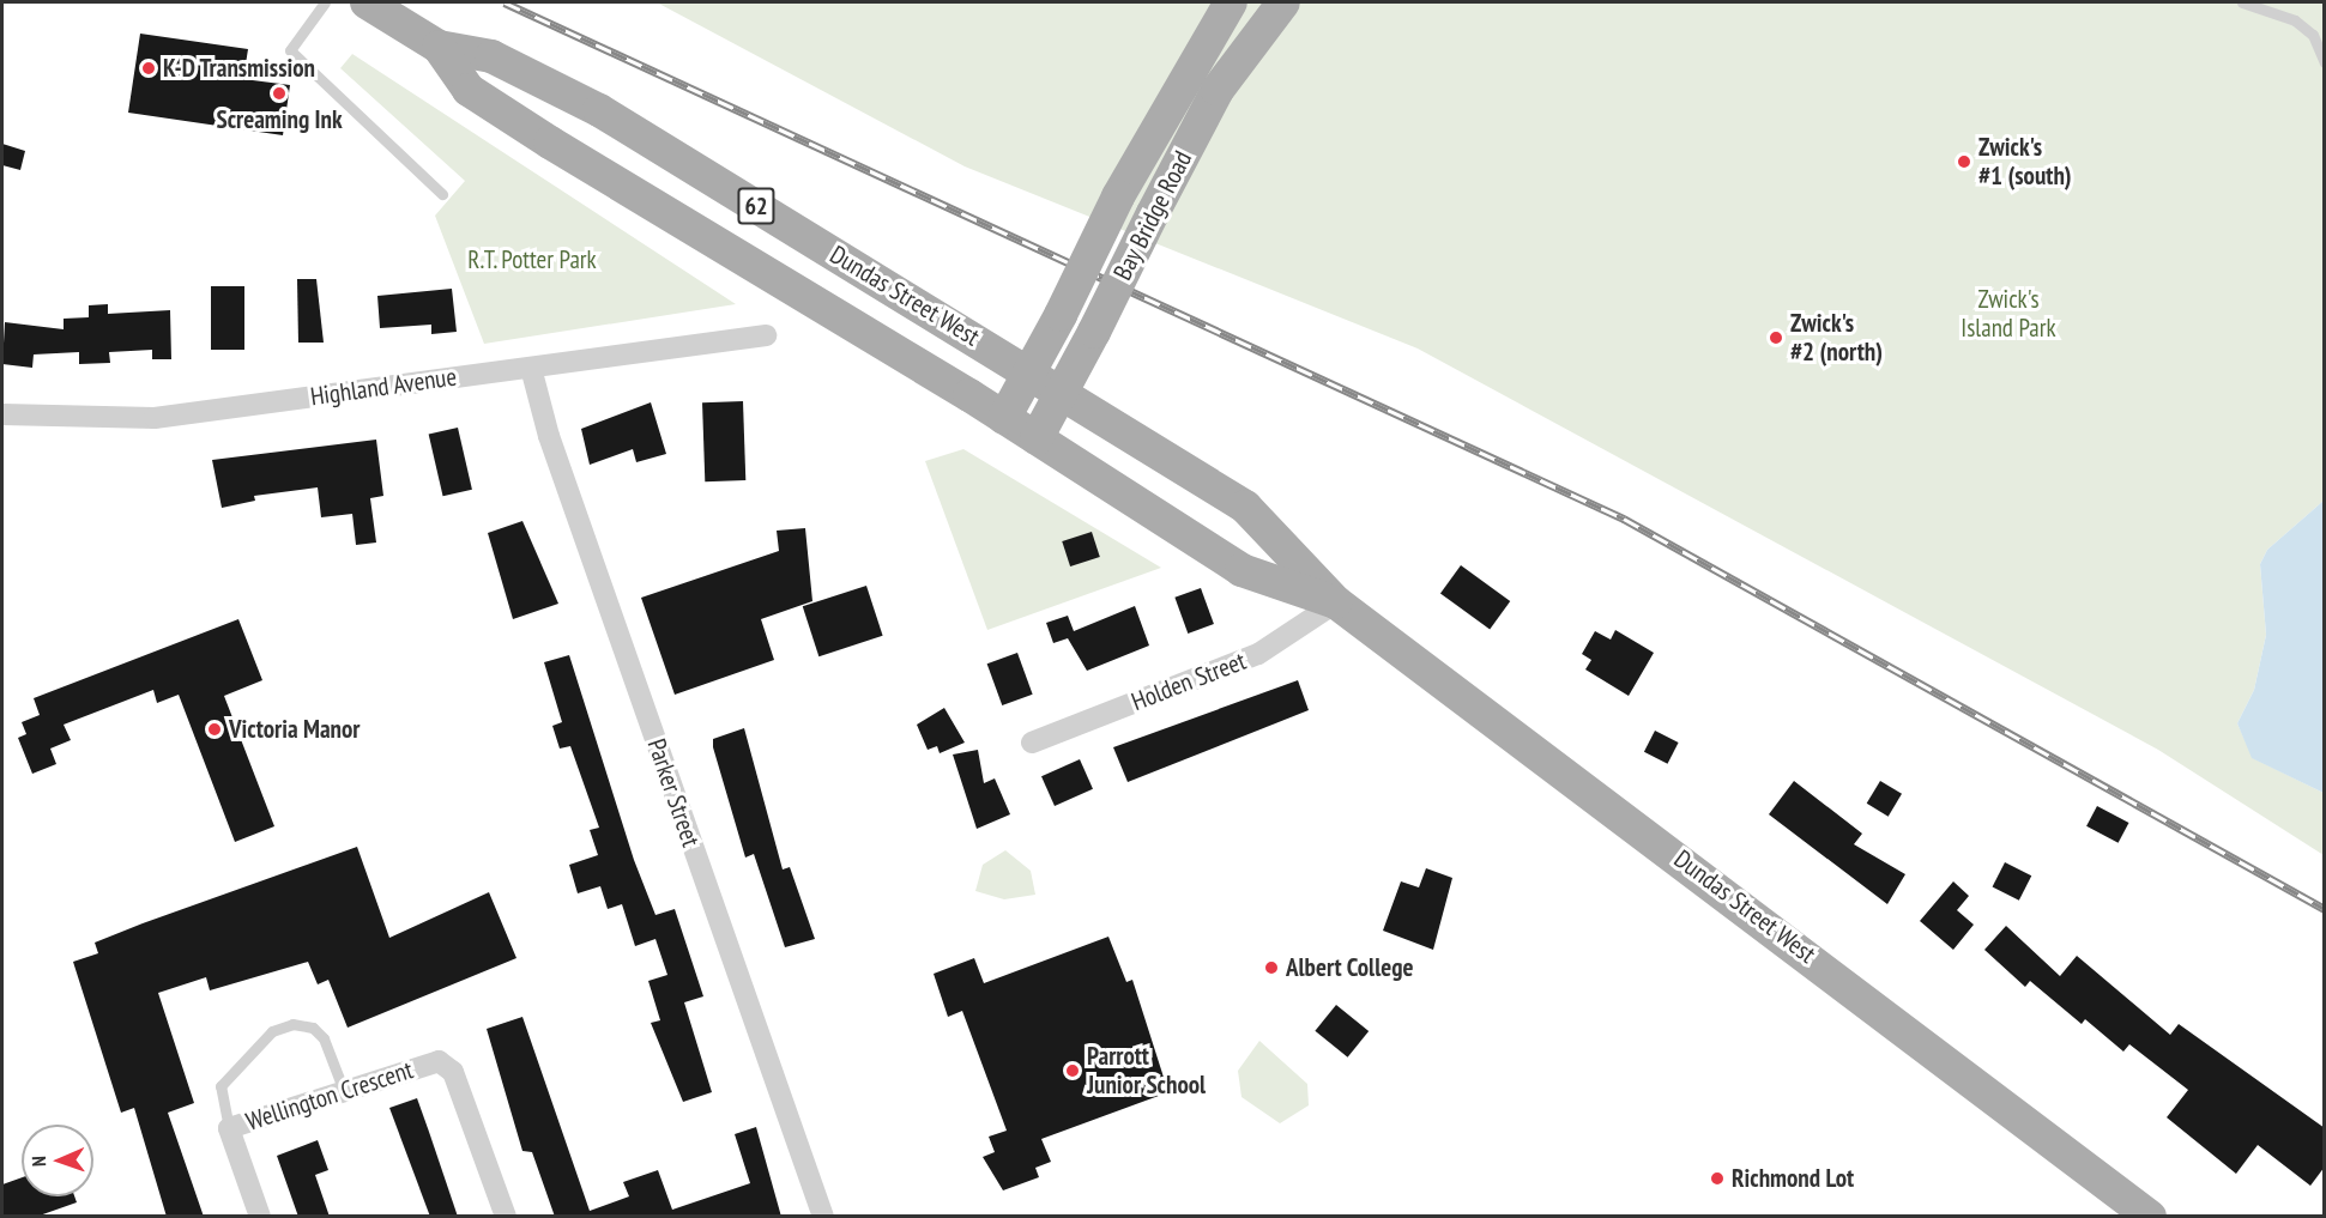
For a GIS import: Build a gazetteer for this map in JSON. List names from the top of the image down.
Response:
{
  "streets": {
    "main road": ["62", "Bay Bridge Road", "Dundas Street West"],
    "street": [
      "Highland Avenue",
      "Holden Street",
      "Parker Street",
      "Wellington Crescent"
    ]
  },
  "crossings": [
    ["Bay Bridge Road", "Dundas Street West"],
    ["Dundas Street West", "Holden Street"],
    ["Highland Avenue", "Parker Street"]
  ],
  "parks": ["R.T. Potter Park", "Zwick's Island Park"],
  "places": [
    "K-D Transmission",
    "Screaming Ink",
    "Zwick's #1 (south)",
    "Zwick's #2 (north)",
    "Victoria Manor",
    "Albert College",
    "Parrott Junior School",
    "Richmond Lot"
  ],
  "north": "left"
}
